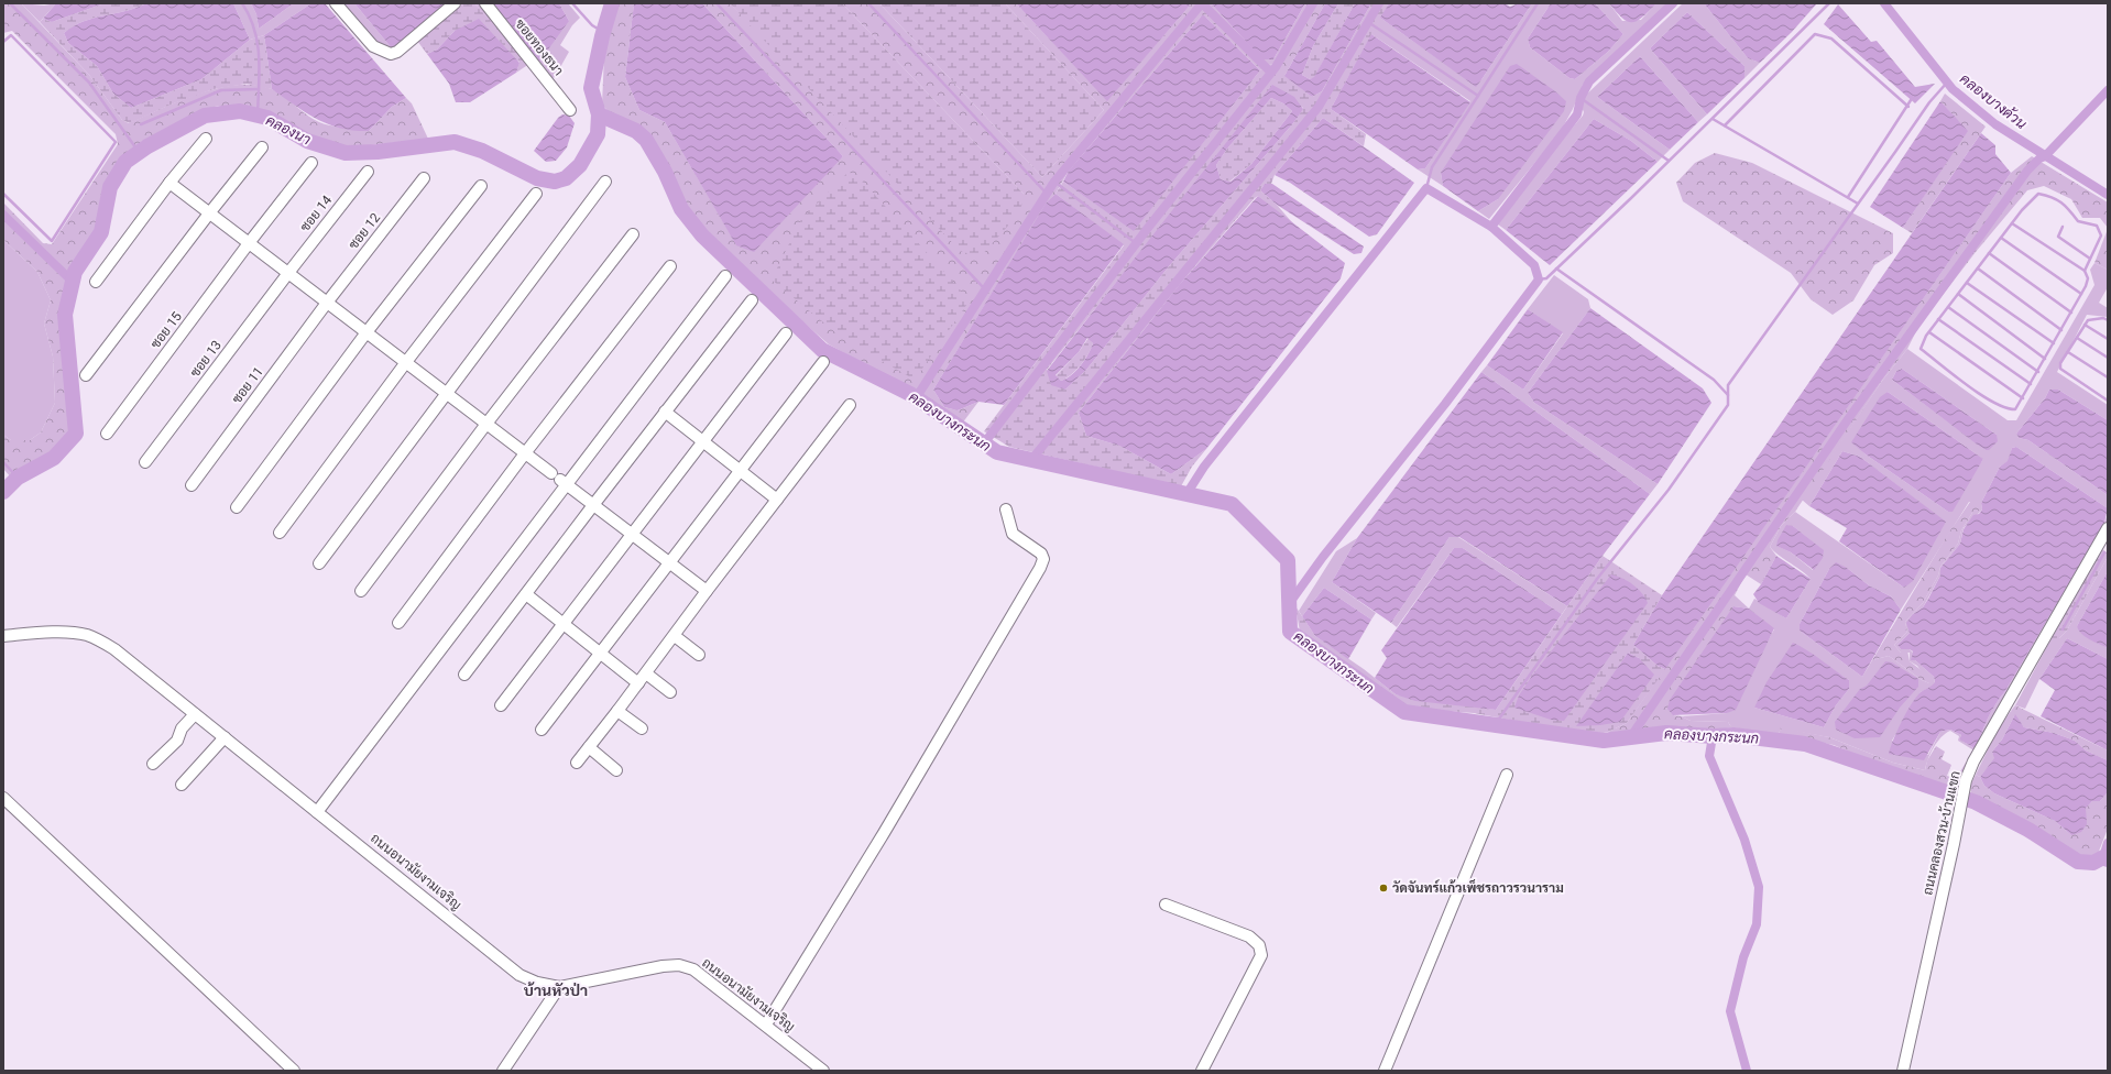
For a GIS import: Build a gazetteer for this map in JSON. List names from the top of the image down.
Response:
{
  "streets": {
    "street": [
      "ซอยทองธนา",
      "ซอย 14",
      "ซอย 12",
      "ซอย 15",
      "ซอย 13",
      "ซอย 11",
      "ถนนคลองสวน-บ้านแขก",
      "ถนนอนามัยงามเจริญ"
    ]
  },
  "crossings": [
    ["ซอย 14", "ซอย 13"],
    ["ซอย 12", "ซอย 11"]
  ],
  "districts": ["บ้านหัวป่า"],
  "water": ["คลองบางด้วน", "คลองนา", "คลองบางกระนก"],
  "places": ["วัดจันทร์แก้วเพ็ชรถาวรวนาราม"]
}
